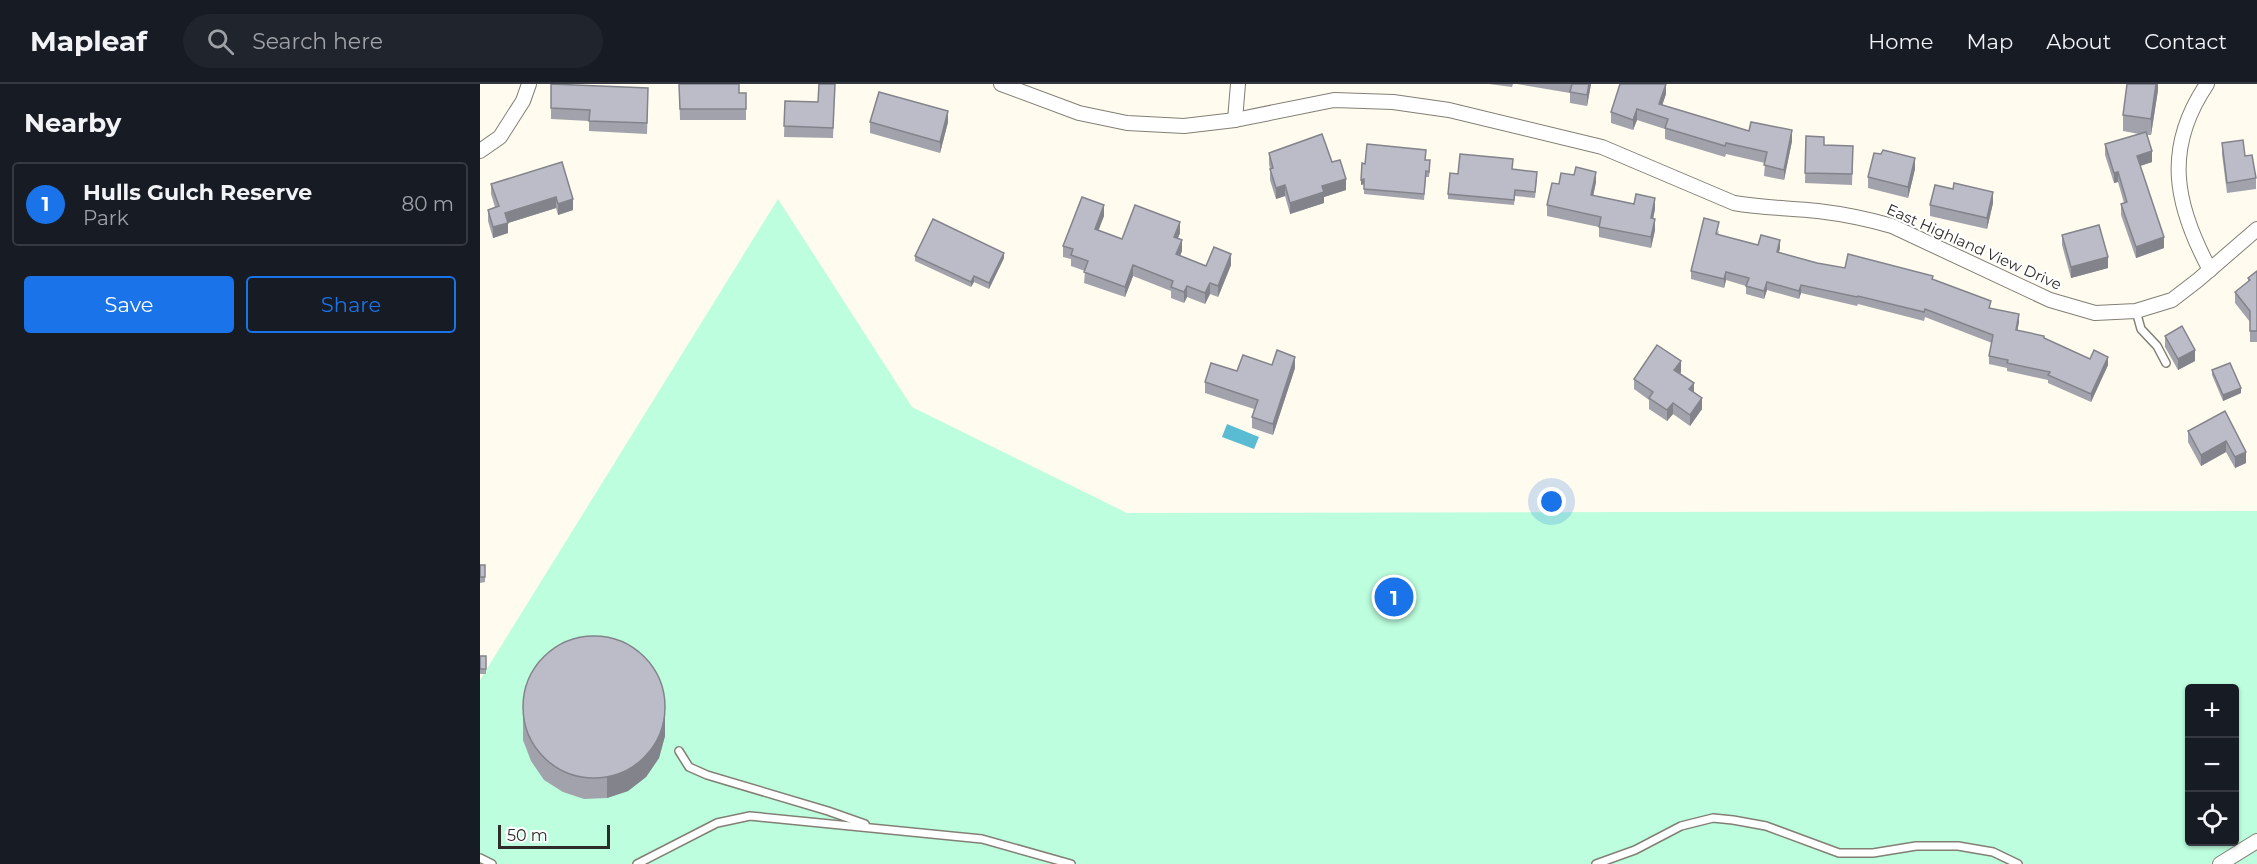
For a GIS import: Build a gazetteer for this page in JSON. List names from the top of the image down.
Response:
{
  "streets": {
    "street": ["East Highland View Drive"]
  },
  "scale_bar": "50 m",
  "page": {
    "header": "Mapleaf",
    "search": "Search here",
    "nav": [
      "Home",
      "Map",
      "About",
      "Contact"
    ],
    "heading": "Nearby",
    "list": [
      {
        "mark": "1",
        "name": "Hulls Gulch Reserve",
        "note": "Park",
        "value": "80 m"
      }
    ],
    "buttons": ["Save", "Share"],
    "pins": "1",
    "map_buttons": ["+", "−"],
    "scale": "50 m"
  }
}
